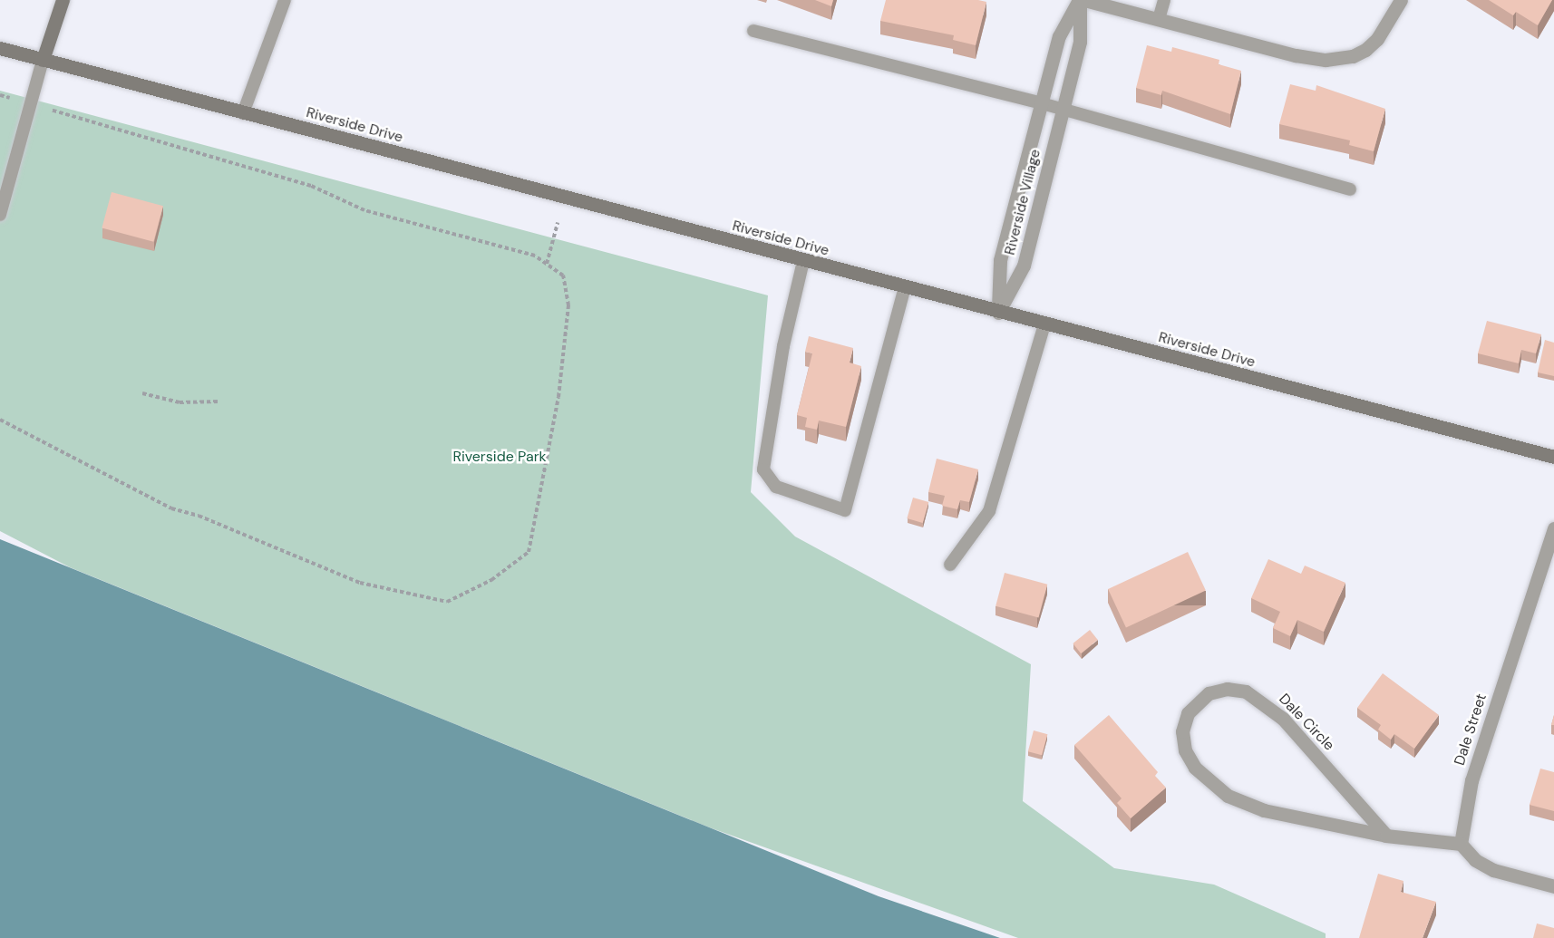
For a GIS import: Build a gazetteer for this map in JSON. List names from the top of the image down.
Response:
{
  "streets": {
    "main road": ["Riverside Drive"],
    "street": ["Riverside Village", "Dale Circle", "Dale Street"]
  },
  "crossings": [
    ["Riverside Drive", "Riverside Village"],
    ["Dale Circle", "Dale Street"]
  ],
  "parks": ["Riverside Park"]
}
